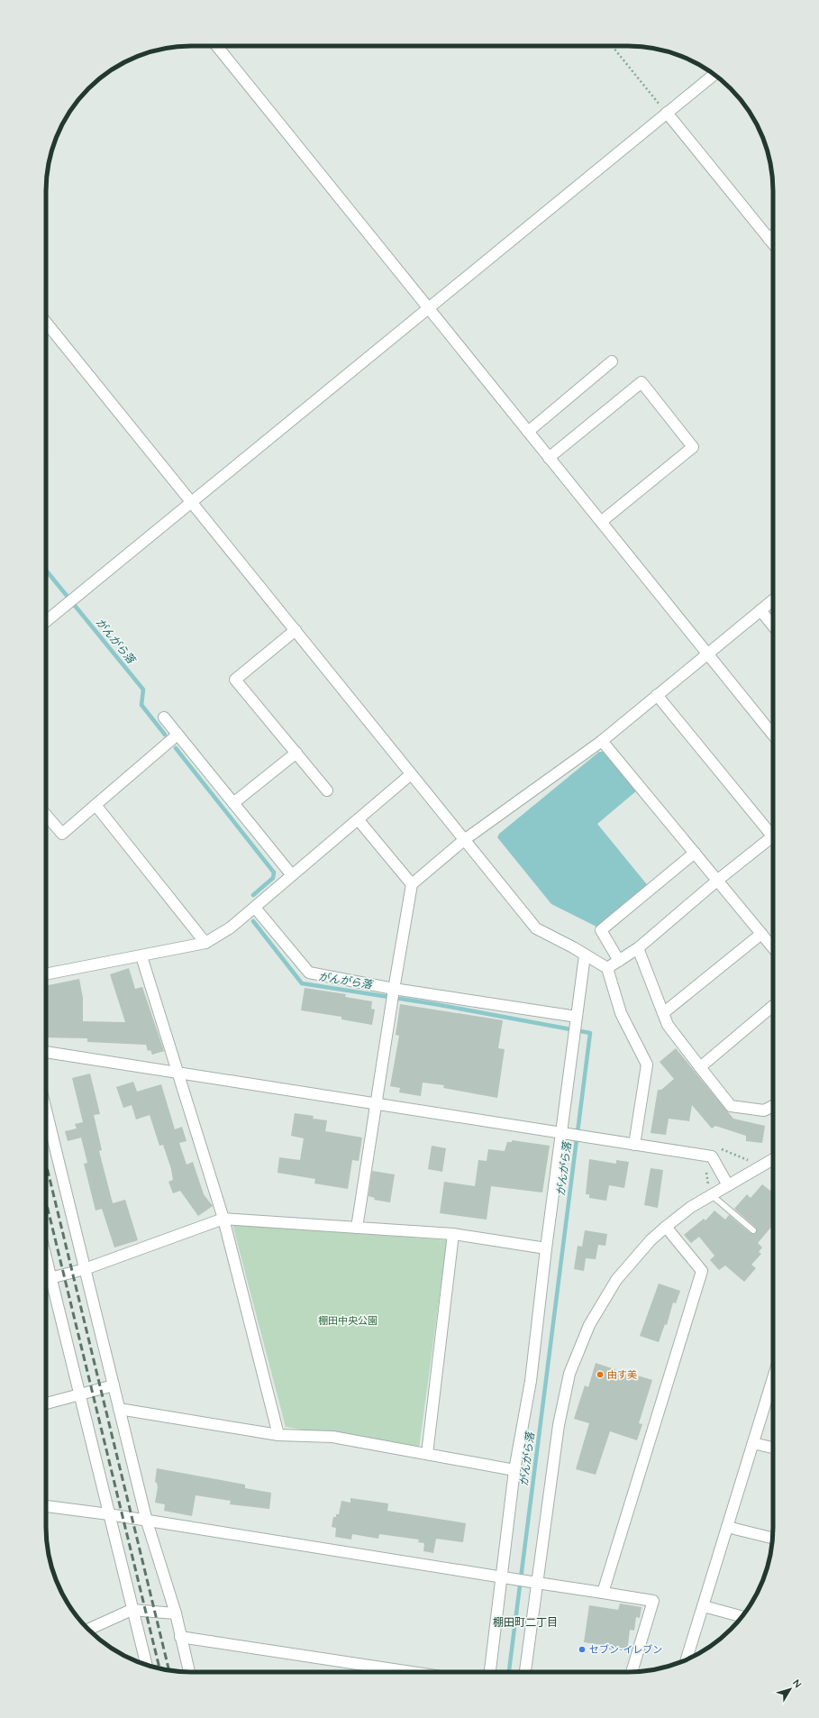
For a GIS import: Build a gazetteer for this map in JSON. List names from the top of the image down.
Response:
{
  "districts": ["棚田町二丁目"],
  "water": ["がんがら落"],
  "parks": ["棚田中央公園"],
  "places": ["由す美", "セブン-イレブン"],
  "north": "top right"
}
